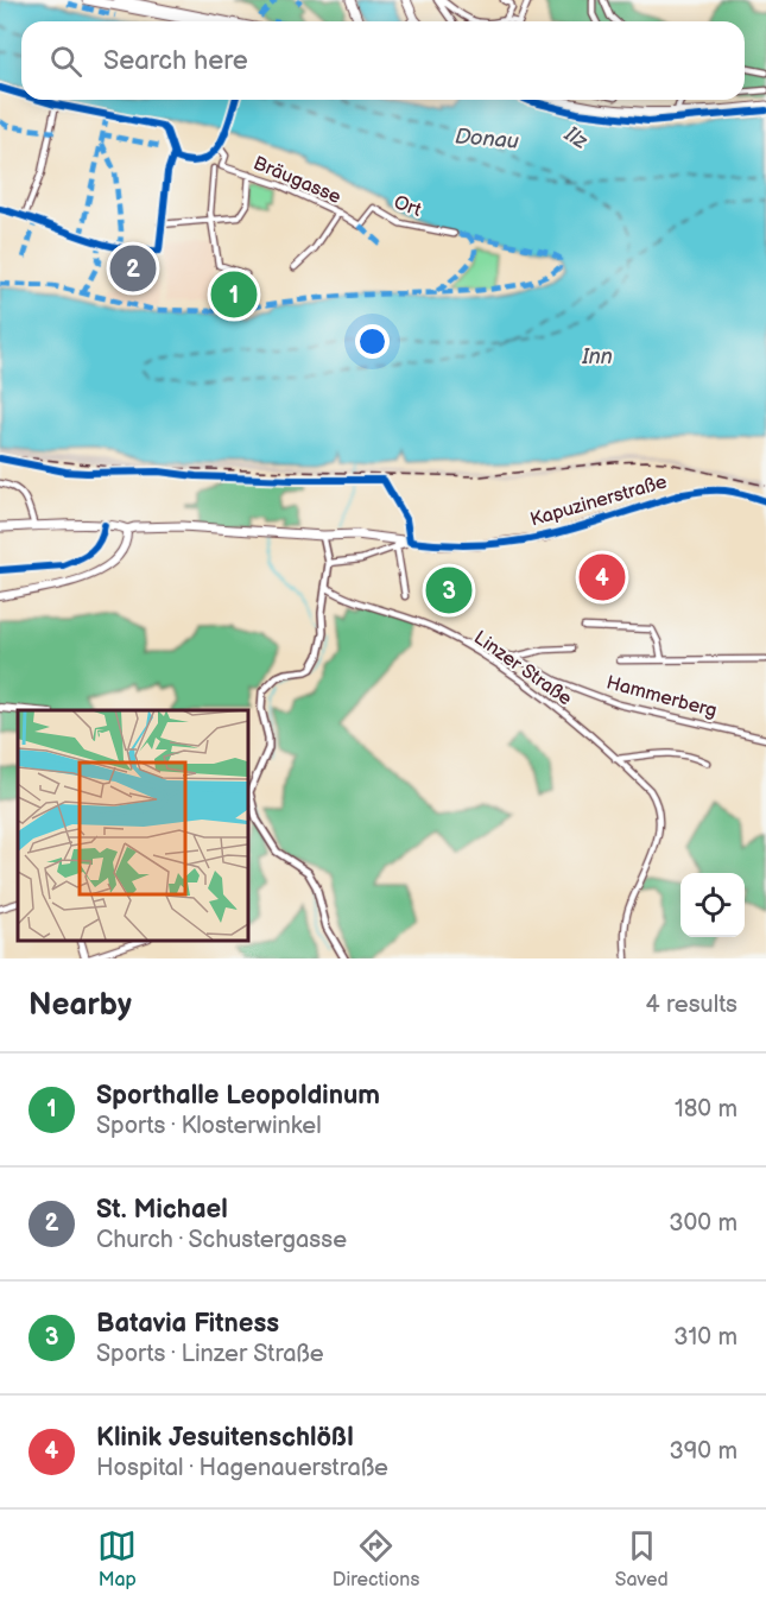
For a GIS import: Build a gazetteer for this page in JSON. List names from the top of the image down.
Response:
{
  "streets": {
    "main road": ["Kapuzinerstraße"],
    "street": [
      "Bräugasse",
      "Ort",
      "Linzer Straße",
      "Hammerberg"
    ]
  },
  "crossings": [
    ["Bräugasse", "Ort"],
    ["Linzer Straße", "Hammerberg"]
  ],
  "water": ["Ilz", "Donau", "Inn"],
  "page": {
    "search": "Search here",
    "pins": [
      "2",
      "1",
      "4",
      "3"
    ],
    "heading": ["Nearby", "4 results"],
    "list": [
      {
        "mark": "1",
        "name": "Sporthalle Leopoldinum",
        "note": "Sports · Klosterwinkel",
        "value": "180 m"
      },
      {
        "mark": "2",
        "name": "St. Michael",
        "note": "Church · Schustergasse",
        "value": "300 m"
      },
      {
        "mark": "3",
        "name": "Batavia Fitness",
        "note": "Sports · Linzer Straße",
        "value": "310 m"
      },
      {
        "mark": "4",
        "name": "Klinik Jesuitenschlößl",
        "note": "Hospital · Hagenauerstraße",
        "value": "390 m"
      }
    ],
    "nav": ["Map", "Directions", "Saved"]
  }
}
